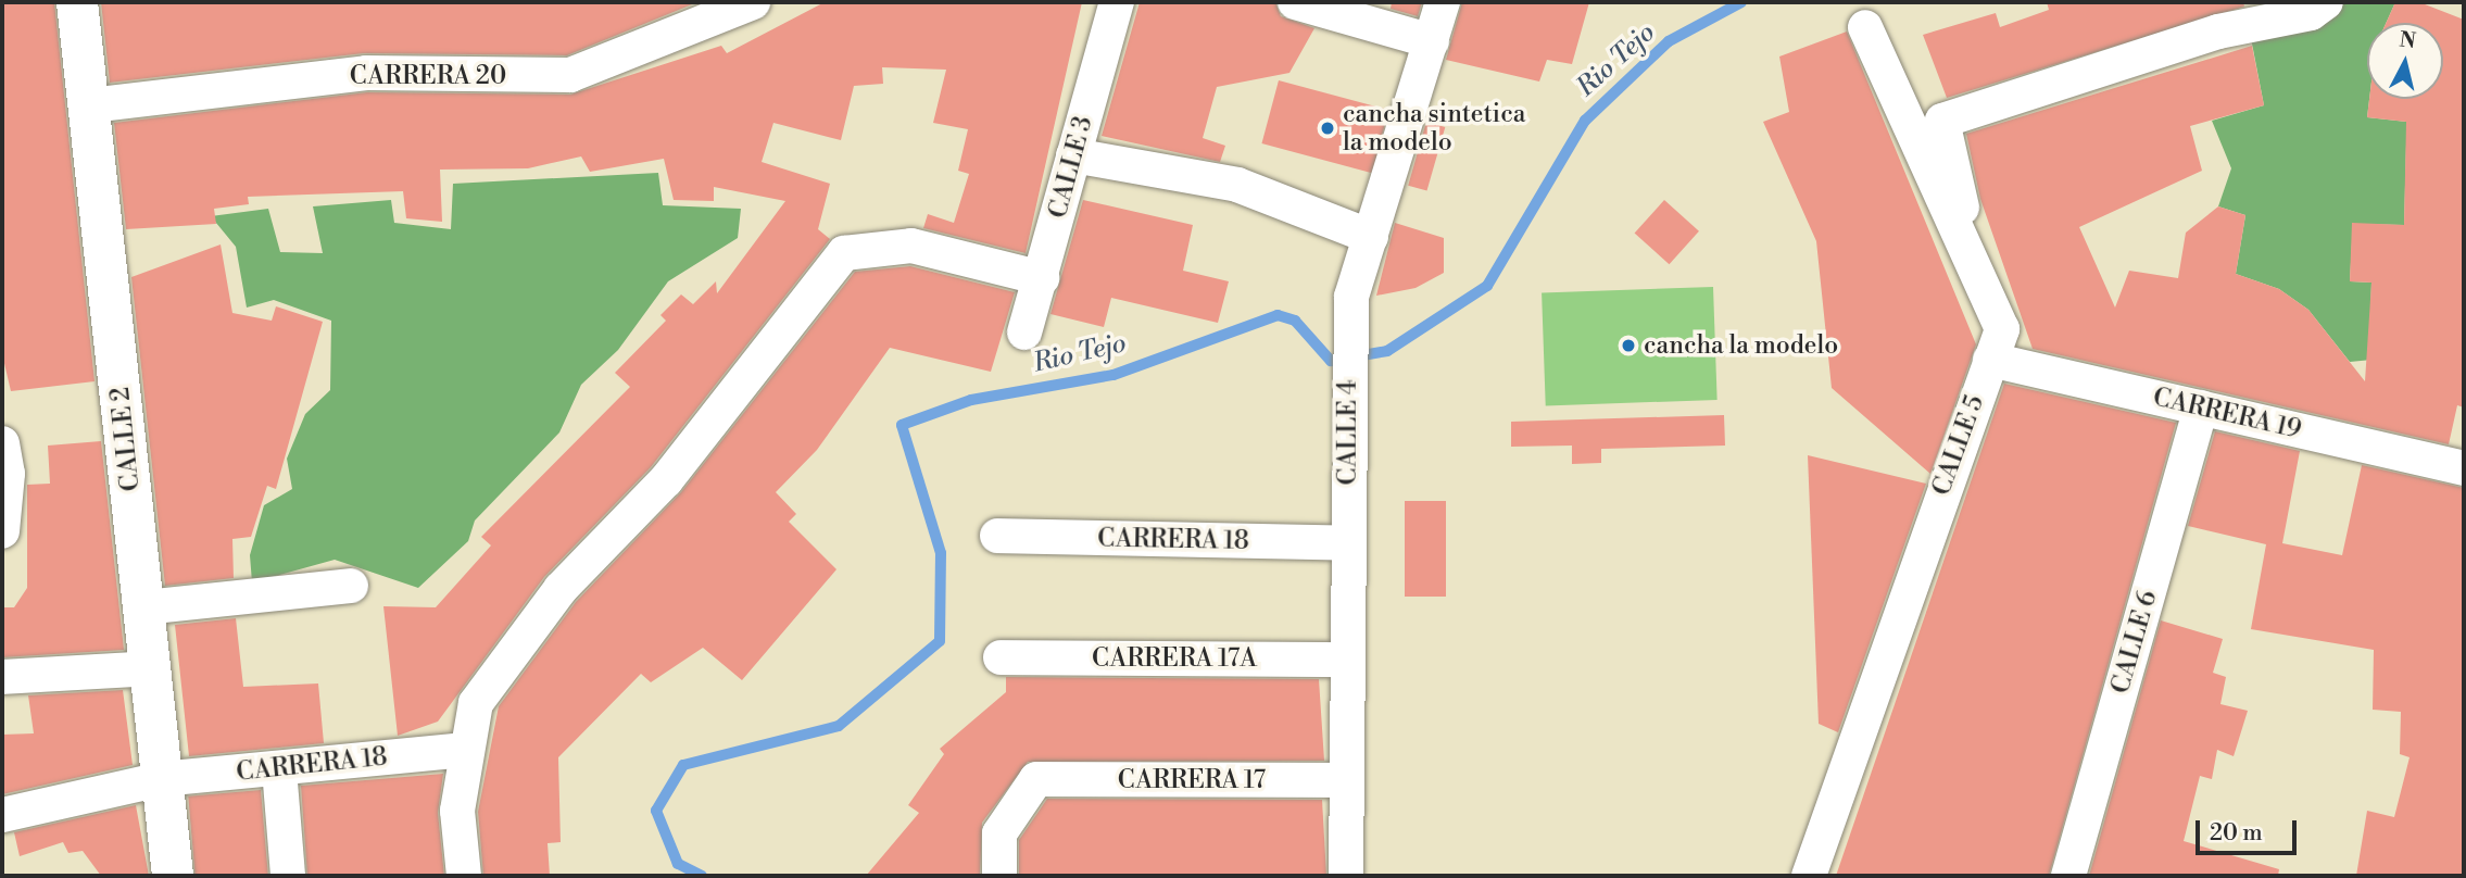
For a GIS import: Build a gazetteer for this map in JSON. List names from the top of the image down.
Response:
{
  "streets": {
    "street": [
      "CARRERA 20",
      "CALLE 3",
      "CARRERA 19",
      "CALLE 4",
      "CALLE 2",
      "CALLE 5",
      "CARRERA 18",
      "CALLE 6",
      "CARRERA 17A",
      "CARRERA 17"
    ]
  },
  "crossings": [
    ["CARRERA 20", "CALLE 2"],
    ["CARRERA 19", "CALLE 5"],
    ["CARRERA 19", "CALLE 6"],
    ["CALLE 4", "CARRERA 18"],
    ["CALLE 4", "CARRERA 17A"],
    ["CALLE 4", "CARRERA 17"],
    ["CALLE 2", "CARRERA 18"]
  ],
  "water": ["Rio Tejo"],
  "places": ["cancha sintetica la modelo", "cancha la modelo"],
  "scale_bar": "20 m",
  "north": "top"
}
